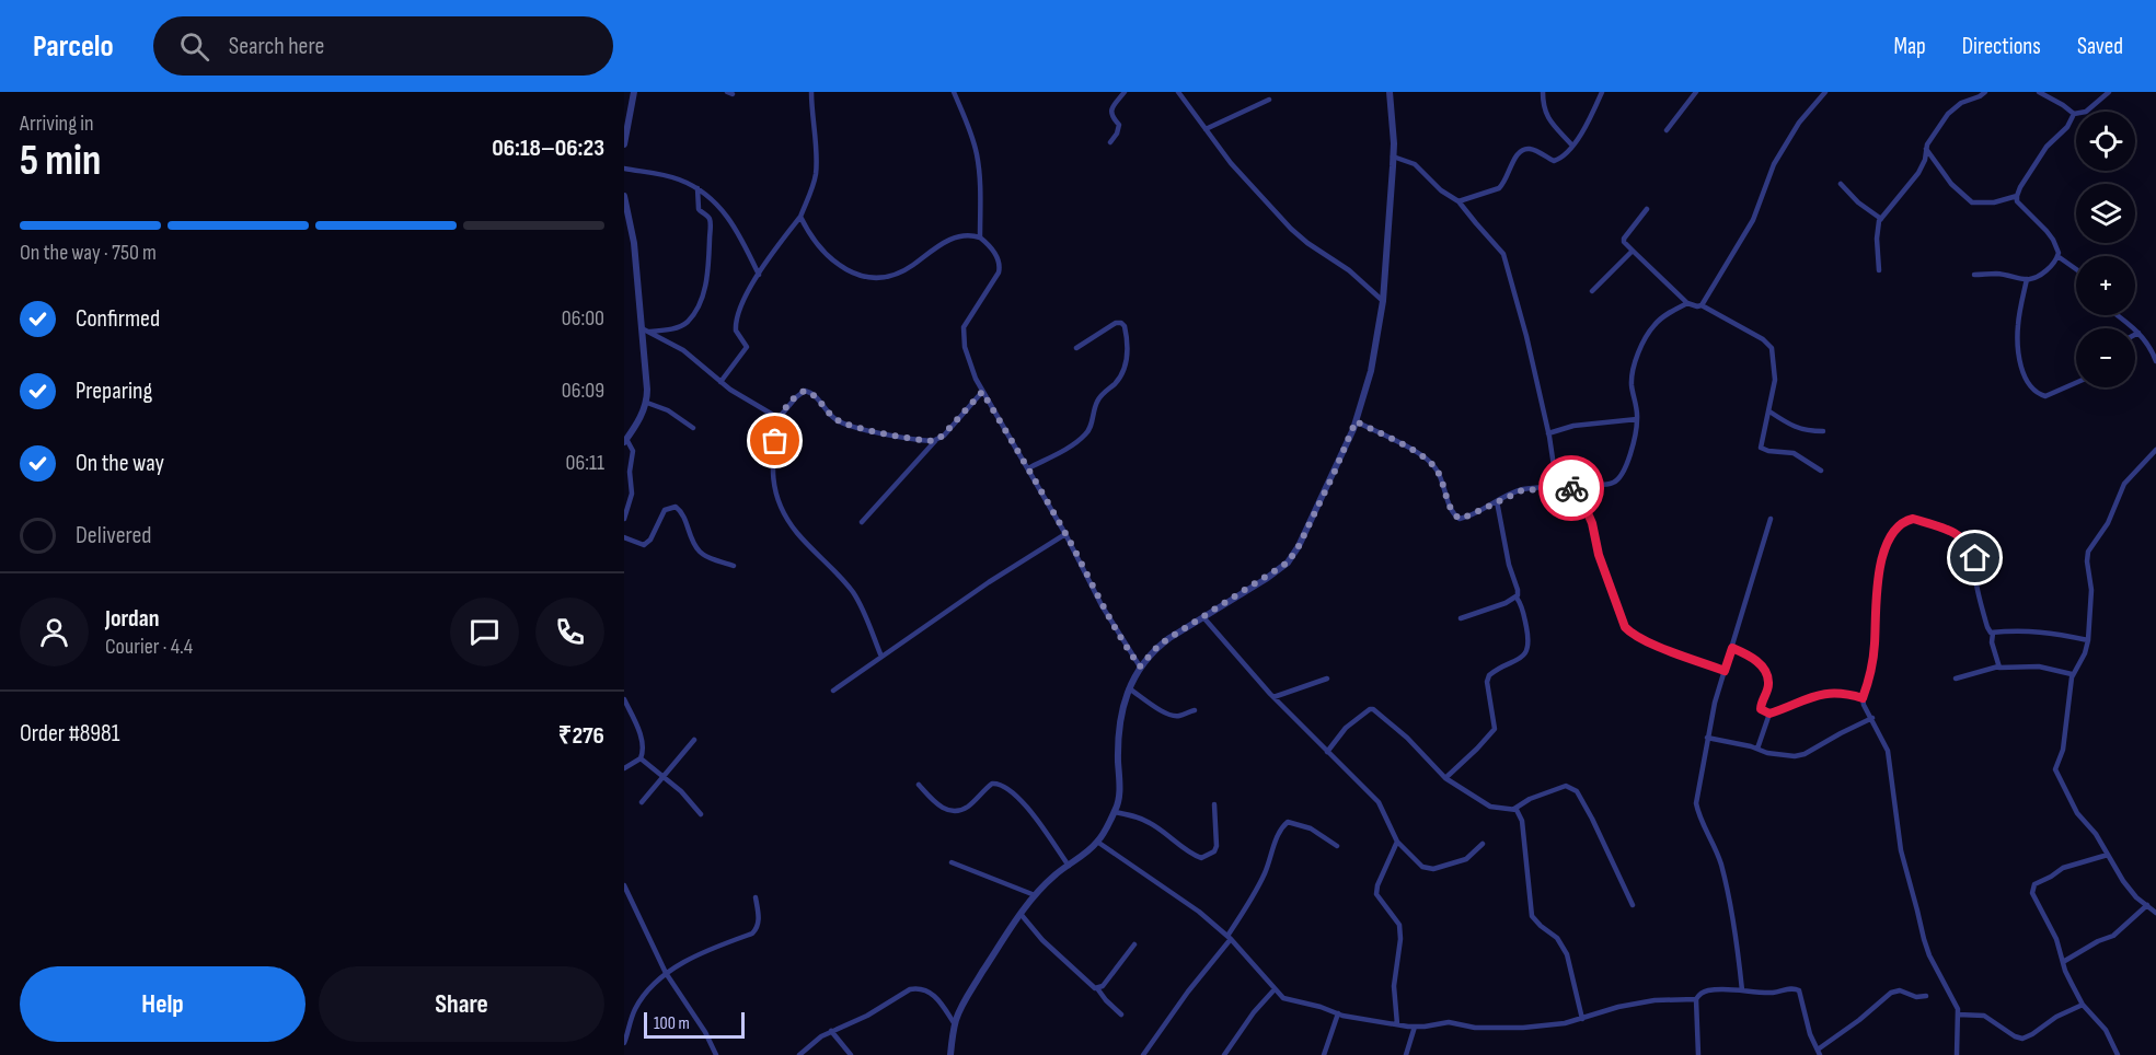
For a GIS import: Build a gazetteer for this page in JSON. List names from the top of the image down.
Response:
{
  "scale_bar": "100 m",
  "page": {
    "header": "Parcelo",
    "search": "Search here",
    "nav": ["Map", "Directions", "Saved"],
    "heading": ["5 min", "Arriving in", "06:18–06:23"],
    "panel": [
      "Jordan",
      "Courier · 4.4",
      "Order #8981",
      "₹276"
    ],
    "map_buttons": ["+", "−"],
    "bar": "On the way · 750 m",
    "list": [
      ["Confirmed", "06:00"],
      ["Preparing", "06:09"],
      ["On the way", "06:11"],
      "Delivered"
    ],
    "buttons": ["Help", "Share"],
    "scale": "100 m"
  }
}
